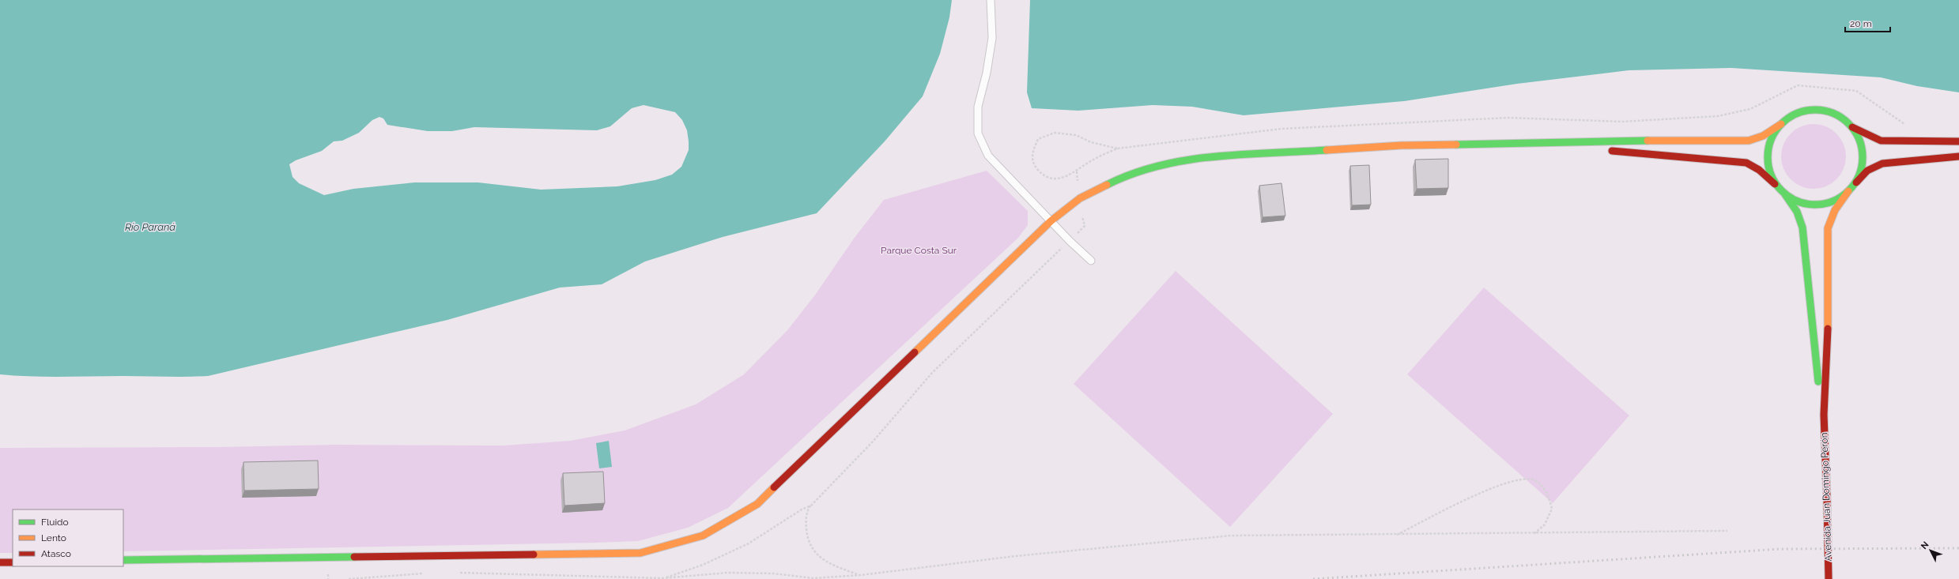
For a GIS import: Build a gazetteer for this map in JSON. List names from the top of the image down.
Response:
{
  "streets": {
    "main road": ["Avenida Juan Domingo Perón"]
  },
  "water": ["Río Paraná"],
  "parks": ["Parque Costa Sur"],
  "legend": ["Fluido", "Lento", "Atasco"],
  "scale_bar": "20 m",
  "north": "top left"
}
